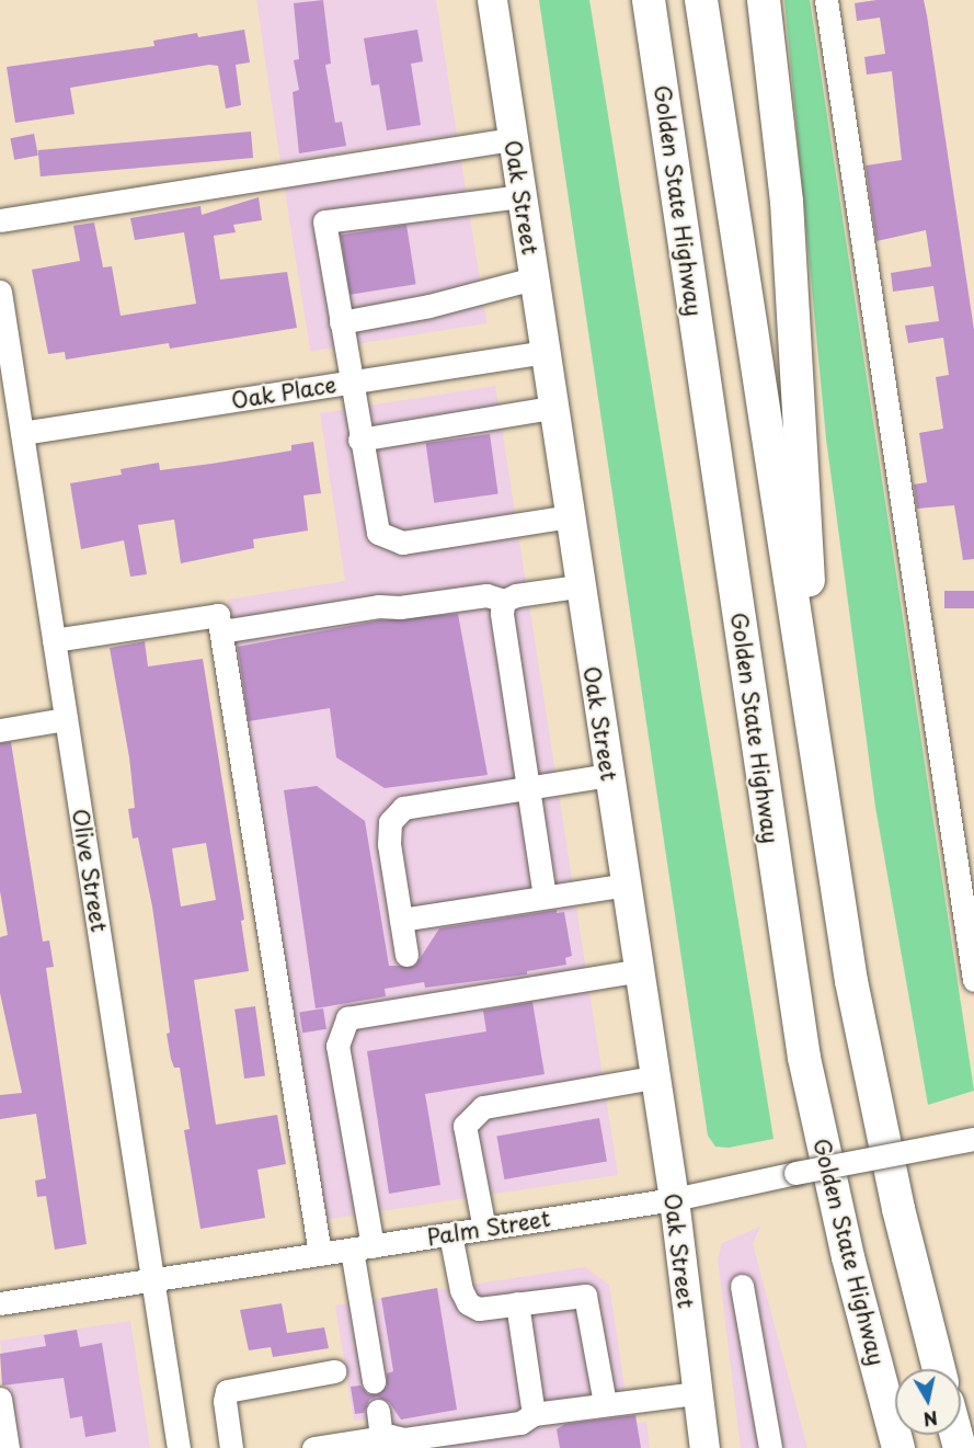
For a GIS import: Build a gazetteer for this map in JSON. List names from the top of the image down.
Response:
{
  "streets": {
    "highway": ["Golden State Highway"],
    "main road": ["Oak Street"],
    "street": ["Oak Place", "Olive Street", "Palm Street"]
  },
  "crossings": [
    ["Oak Street", "Oak Place"],
    ["Oak Street", "Palm Street"],
    ["Oak Place", "Olive Street"],
    ["Olive Street", "Palm Street"]
  ],
  "north": "bottom"
}
